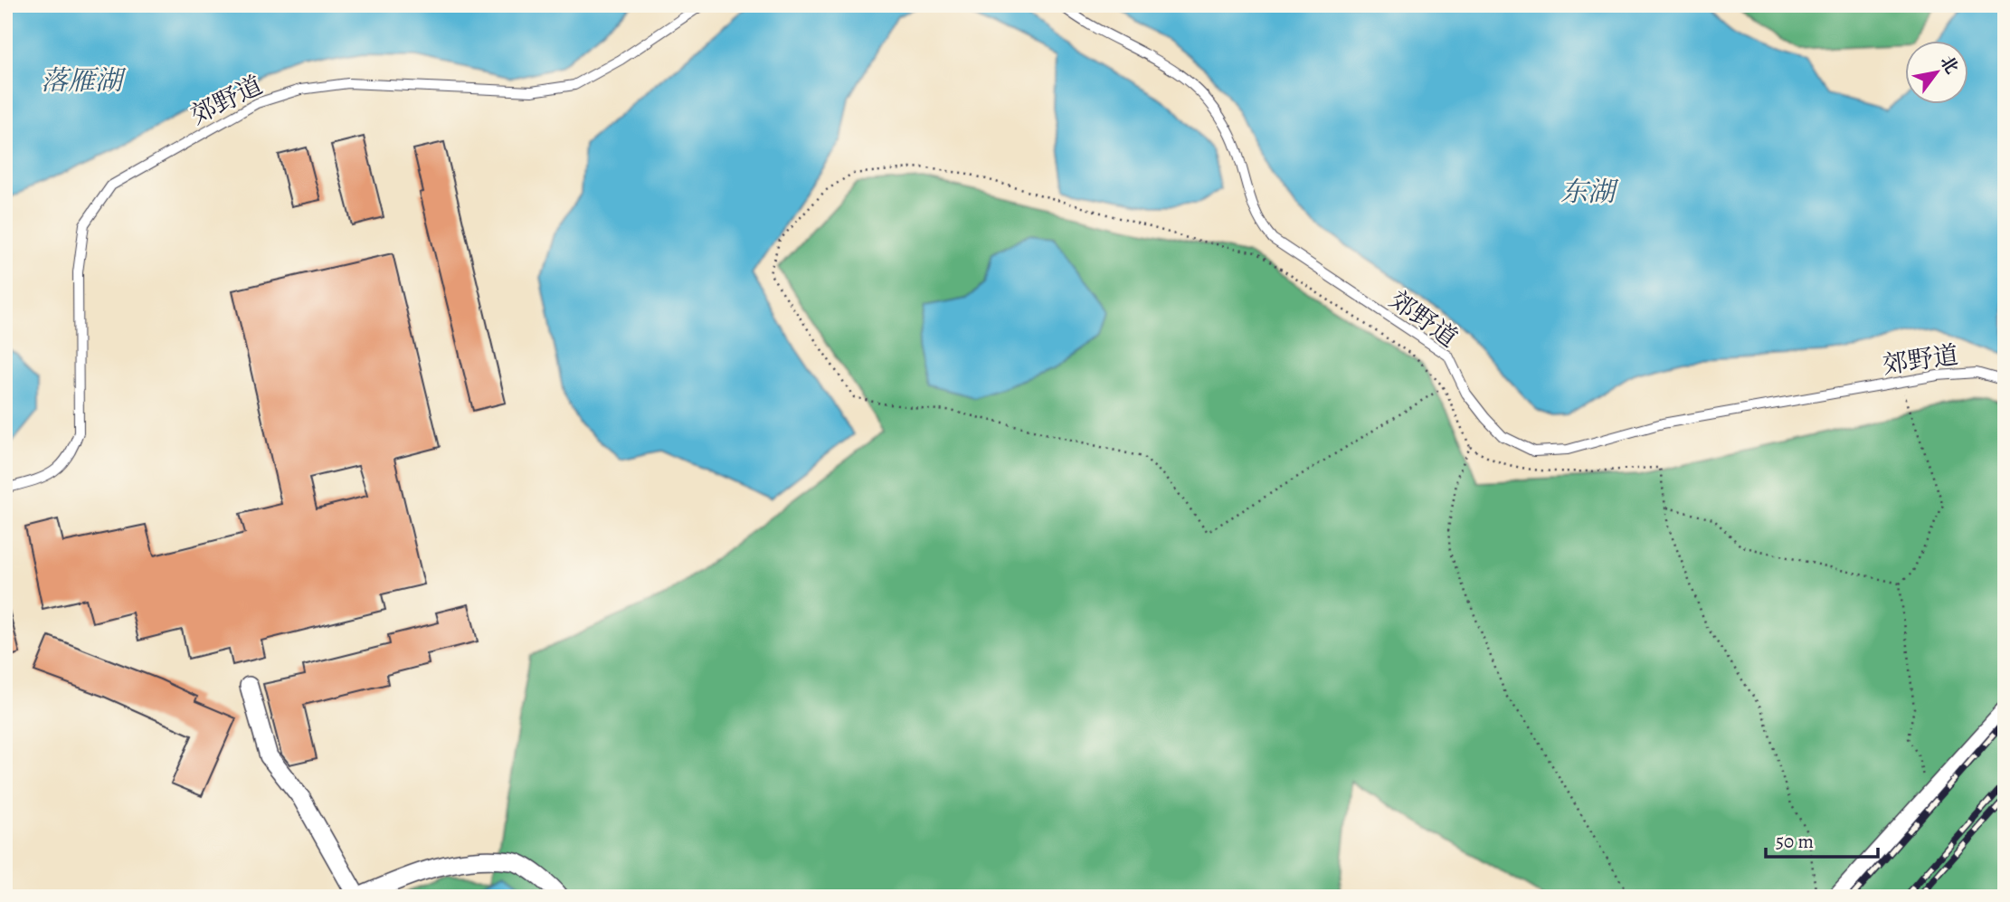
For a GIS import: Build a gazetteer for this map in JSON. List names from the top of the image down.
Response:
{
  "streets": {
    "lane": ["郊野道"]
  },
  "water": ["落雁湖", "东湖"],
  "scale_bar": "50 m",
  "north": "top right"
}
